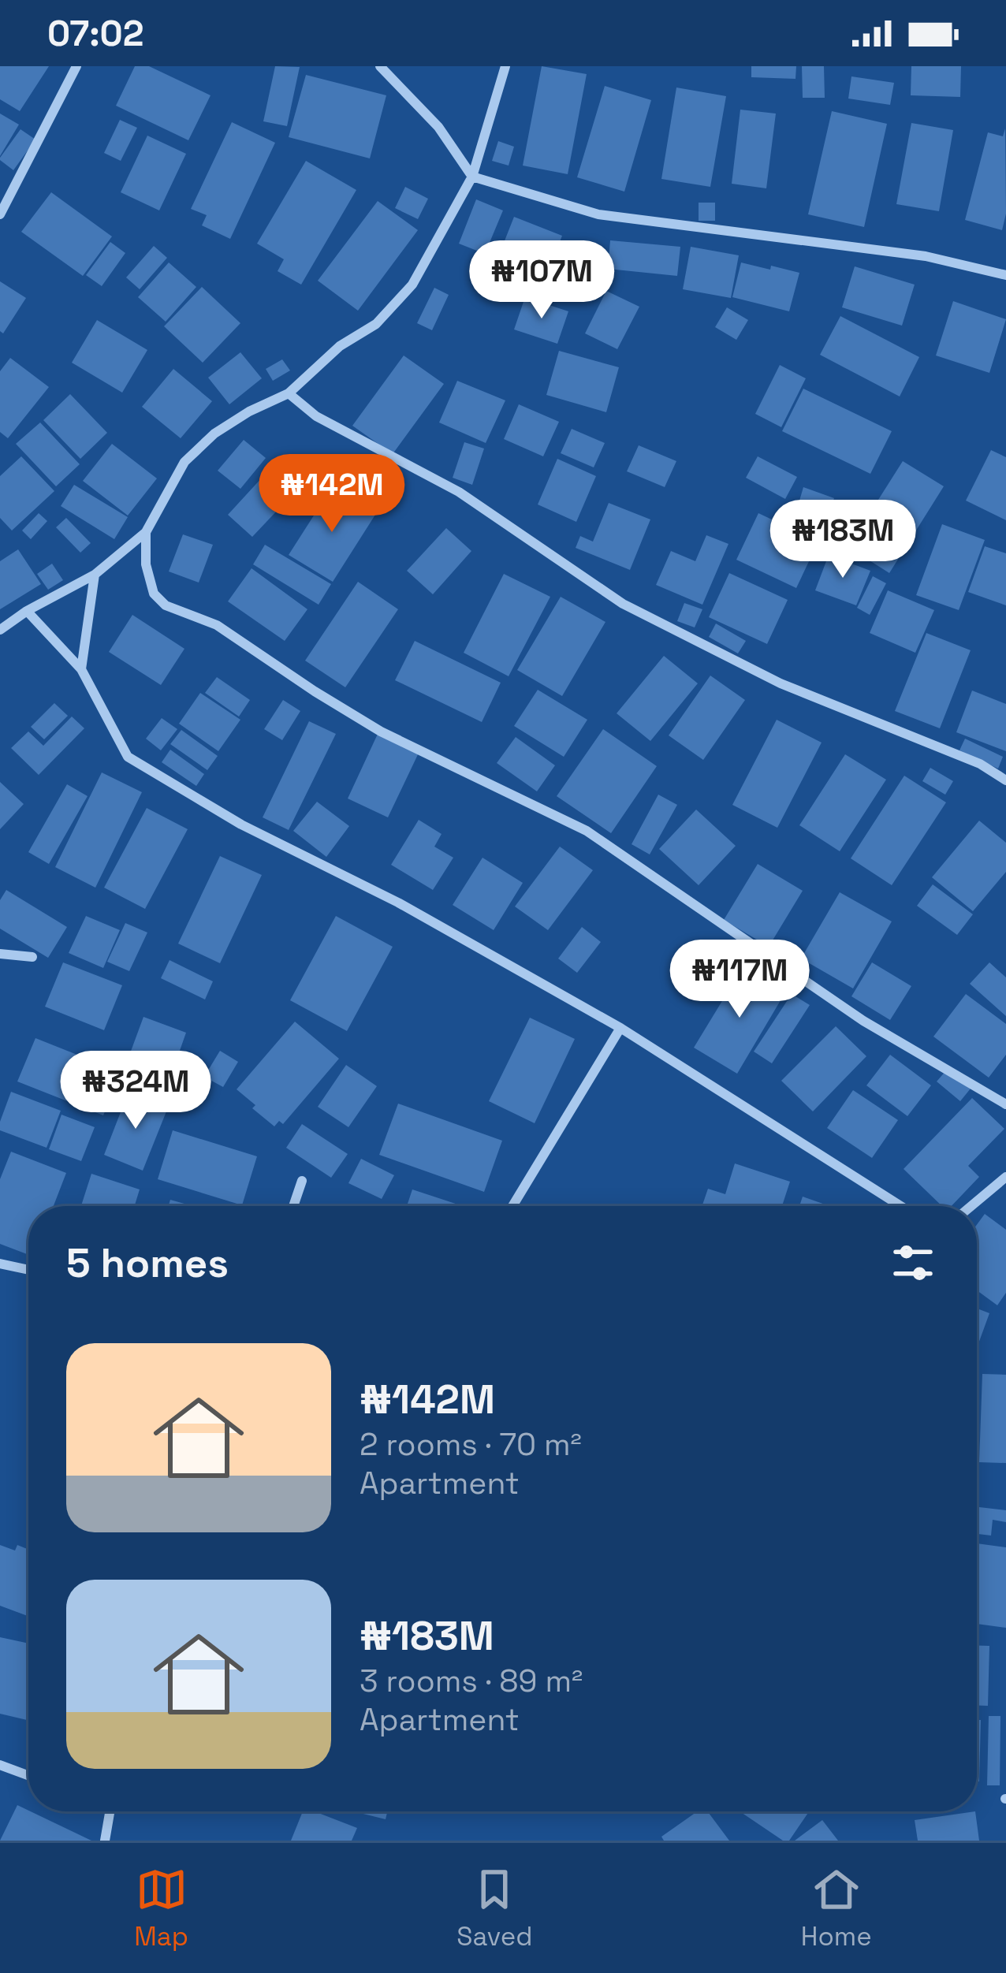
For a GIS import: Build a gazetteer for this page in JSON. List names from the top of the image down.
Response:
{
  "page": {
    "status": "07:02",
    "price": [
      "₦107M",
      "₦142M",
      "₦183M",
      "₦117M",
      "₦324M"
    ],
    "heading": "5 homes",
    "list": [
      {
        "name": "₦142M",
        "note": "2 rooms · 70 m² · Apartment"
      },
      {
        "name": "₦183M",
        "note": "3 rooms · 89 m² · Apartment"
      }
    ],
    "tabs": ["Map", "Saved", "Home"]
  }
}
